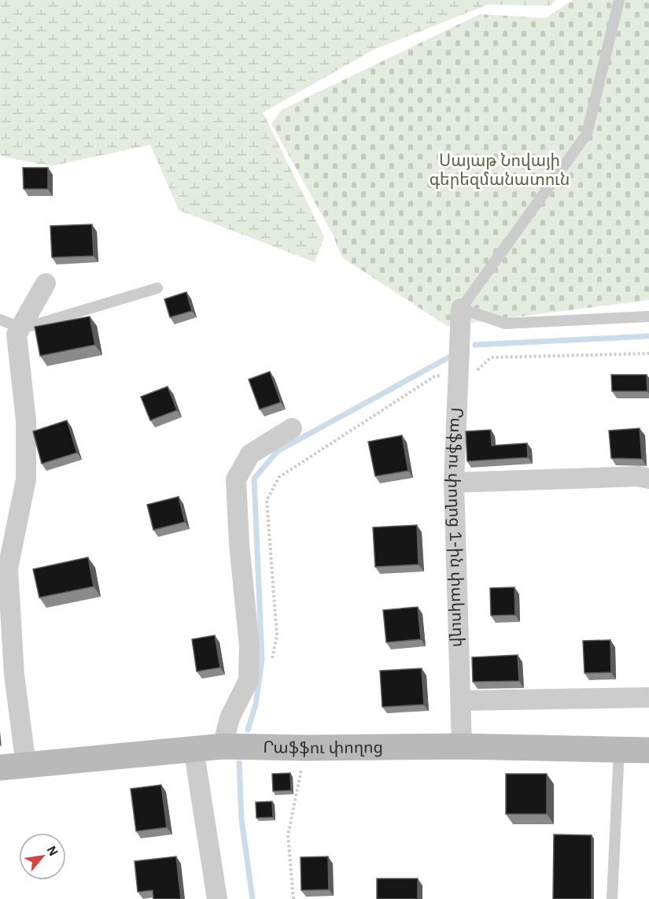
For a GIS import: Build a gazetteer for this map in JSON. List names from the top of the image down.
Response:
{
  "streets": {
    "main road": ["Րաֆֆու փողոց"],
    "street": ["Րաֆֆու փողոց 1-ին փակուղի"]
  },
  "crossings": [
    ["Րաֆֆու փողոց 1-ին փակուղի", "Րաֆֆու փողոց"]
  ],
  "parks": ["Սայաթ Նովայի գերեզմանատուն"],
  "north": "top right"
}
